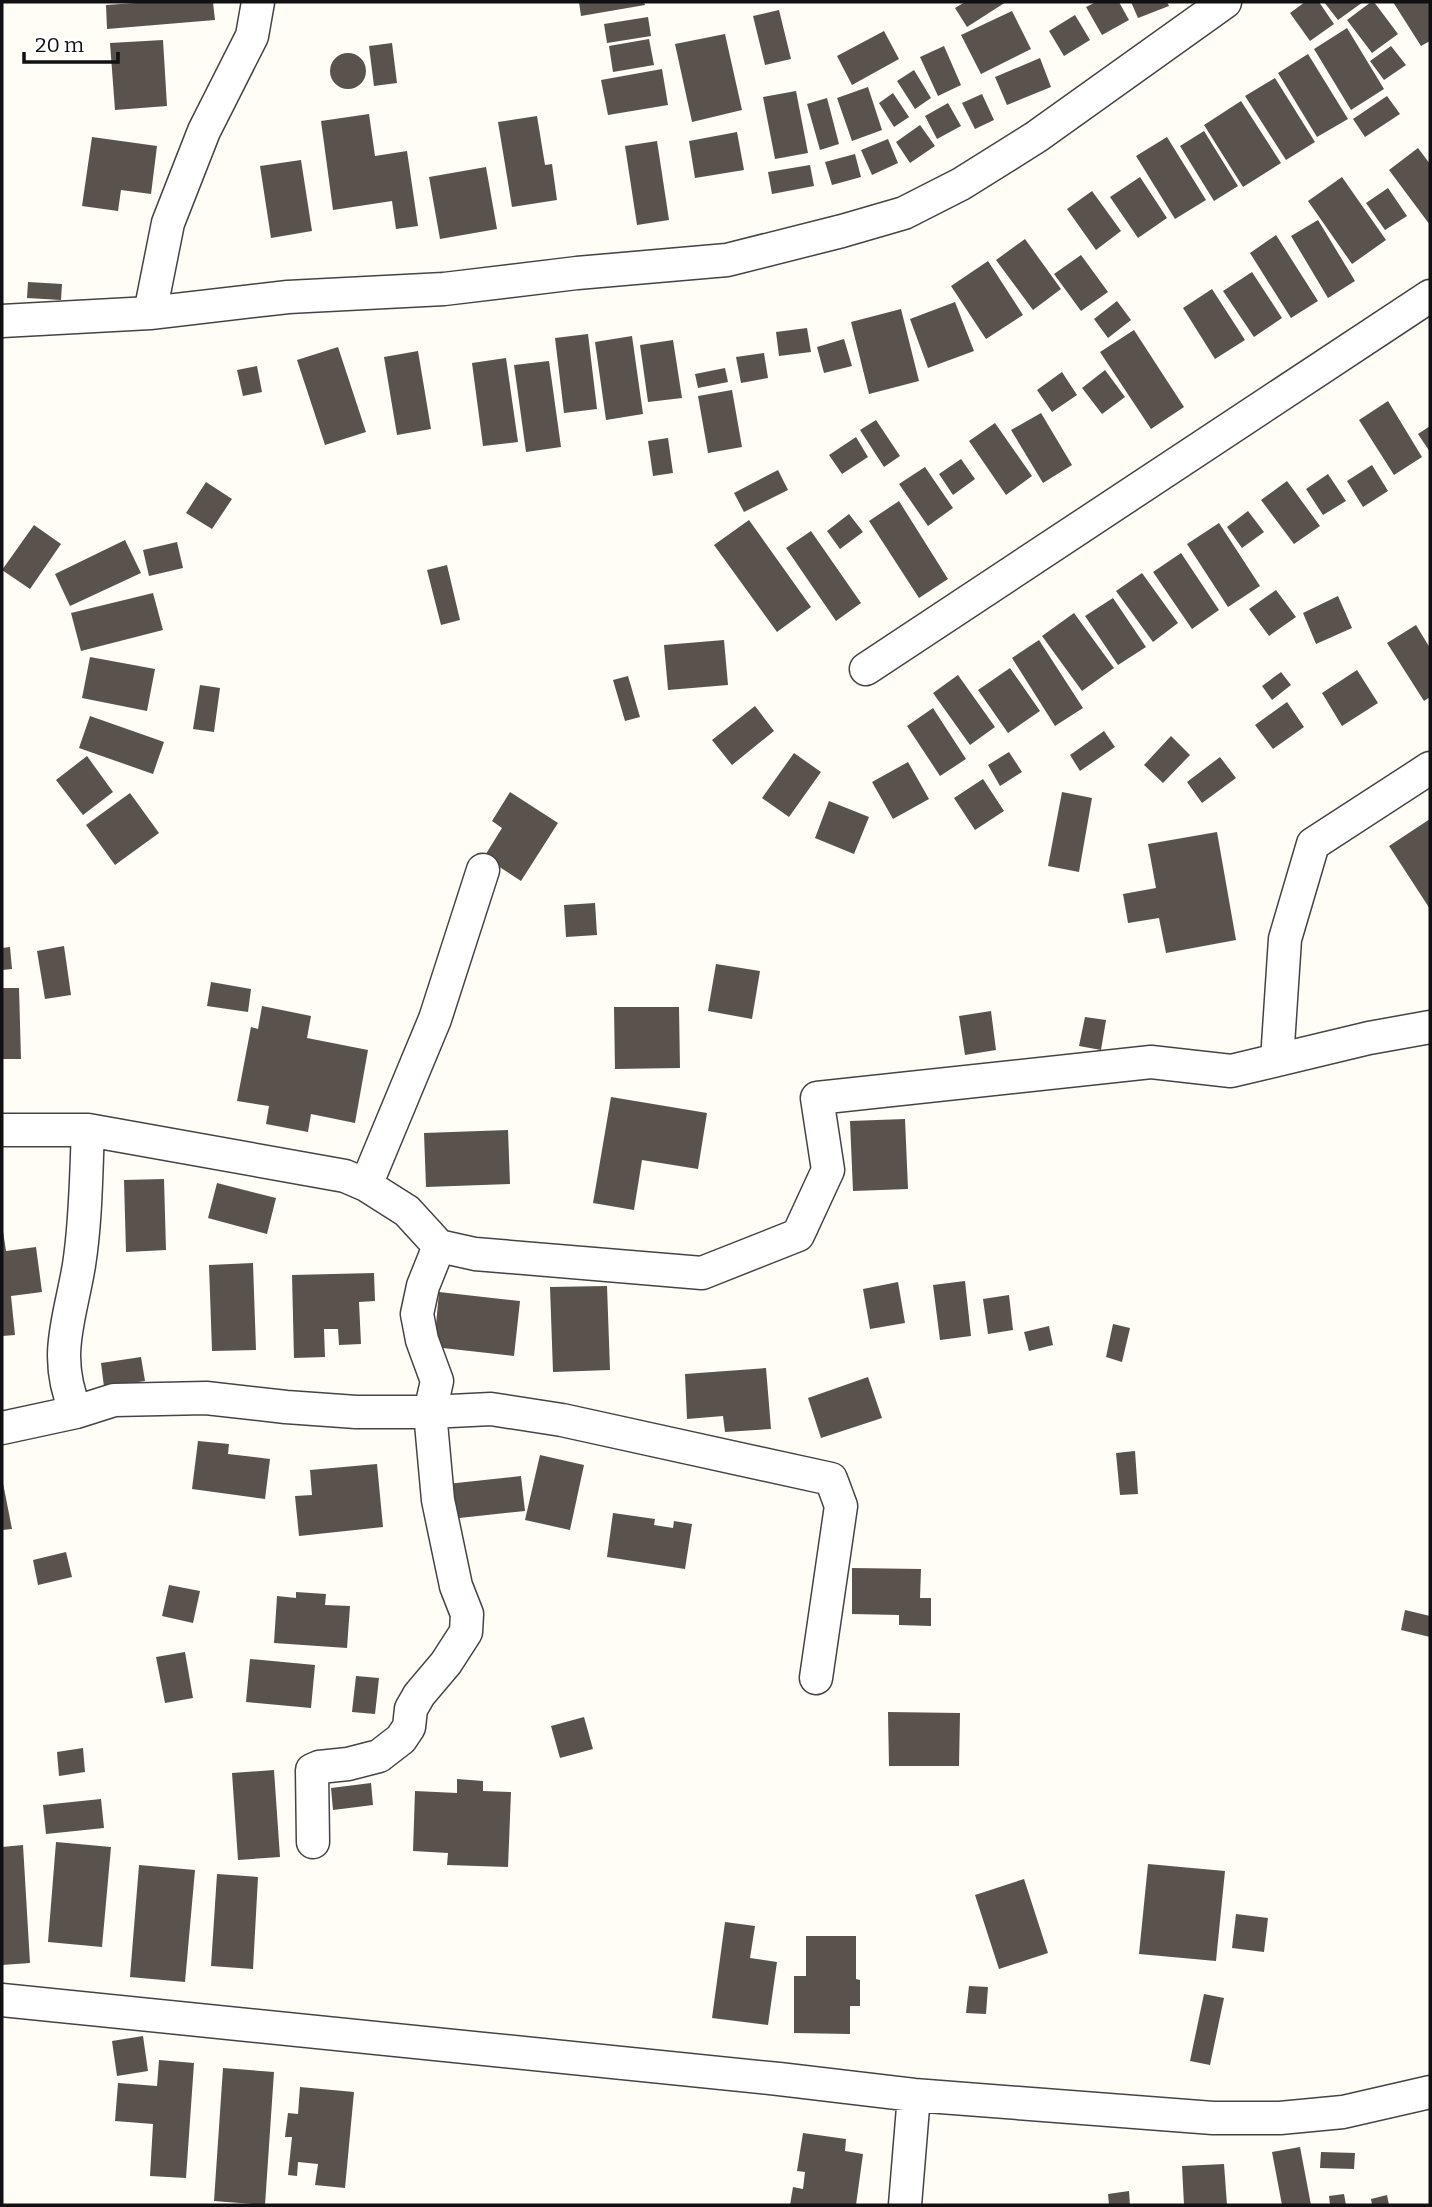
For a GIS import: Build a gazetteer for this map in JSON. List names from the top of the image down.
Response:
{
  "scale_bar": "20 m"
}
